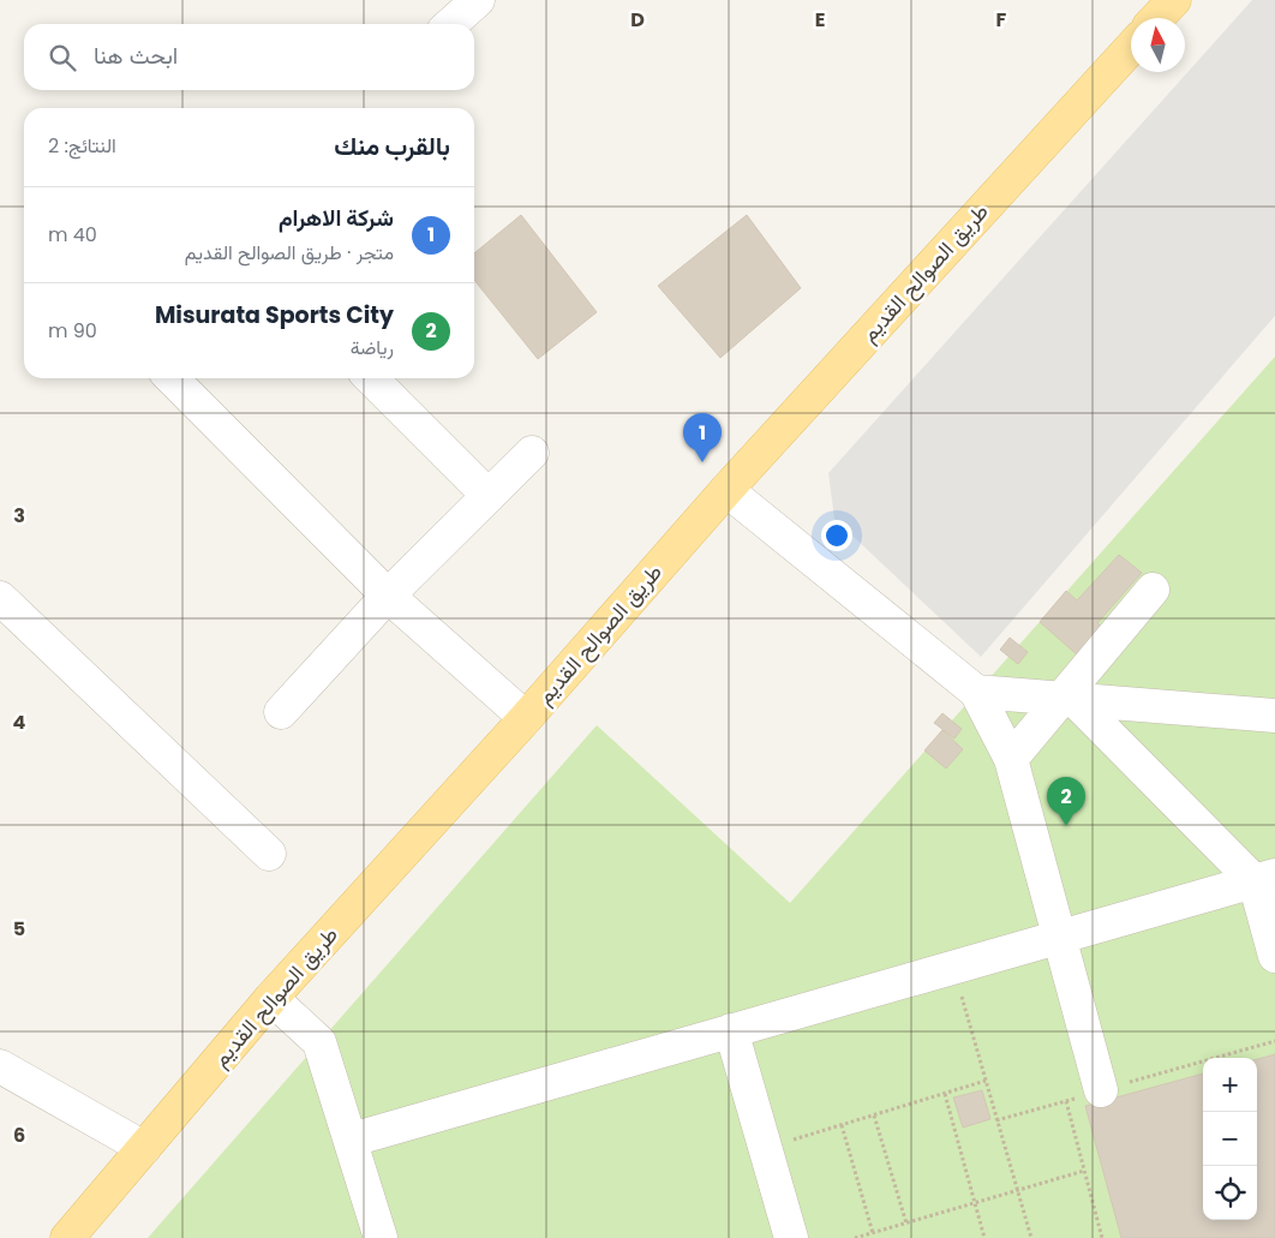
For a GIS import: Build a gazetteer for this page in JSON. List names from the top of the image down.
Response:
{
  "streets": {
    "main road": ["طريق الصوالح القديم"]
  },
  "north": "top",
  "page": {
    "search": "ابحث هنا",
    "heading": ["بالقرب منك", "النتائج: 2"],
    "list": [
      {
        "mark": "1",
        "name": "شركة الاهرام",
        "note": "متجر · طريق الصوالح القديم",
        "value": "40 m"
      },
      {
        "mark": "2",
        "name": "Misurata Sports City",
        "note": "رياضة",
        "value": "90 m"
      }
    ],
    "pins": ["1", "2"],
    "map_buttons": ["+", "−"]
  },
  "grid": {
    "columns": ["D", "E", "F"],
    "rows": [
      "3",
      "4",
      "5",
      "6"
    ]
  }
}
